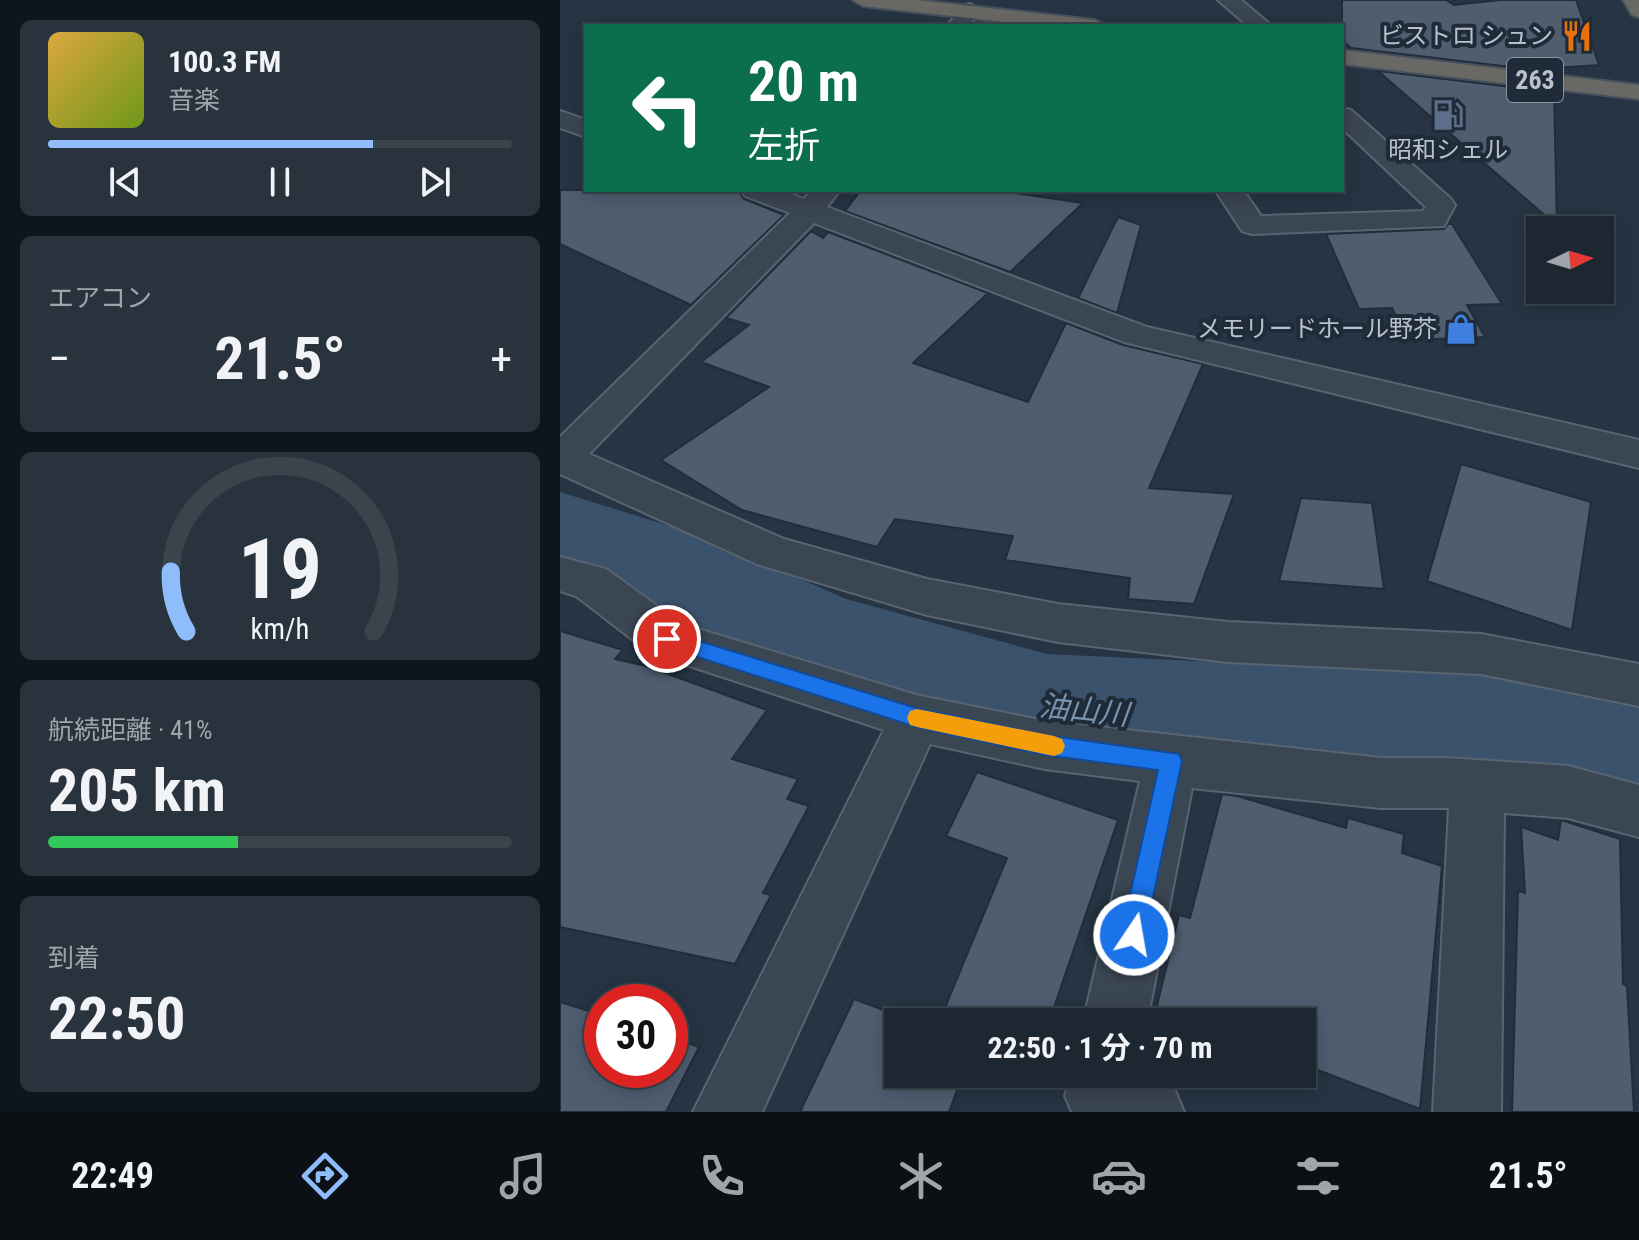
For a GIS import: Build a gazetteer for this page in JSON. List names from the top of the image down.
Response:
{
  "streets": {
    "highway": ["263"]
  },
  "water": ["油山川"],
  "places": {
    "restaurant": ["ビストロ シュン"],
    "fuel station": ["昭和シェル"],
    "shop": ["メモリードホール野芥"]
  },
  "north": "right",
  "page": {
    "turn": ["20 m", "左折"],
    "song": ["100.3 FM", "音楽"],
    "tile": [
      "エアコン",
      ["航続距離 · 41%", "205 km"],
      ["到着", "22:50"]
    ],
    "heat": ["−", "21.5°", "+"],
    "limit": "30",
    "trip": "22:50 · 1 分 · 70 m",
    "tabs": ["22:49", "21.5°"],
    "gauge": ["19", "km/h"]
  }
}
